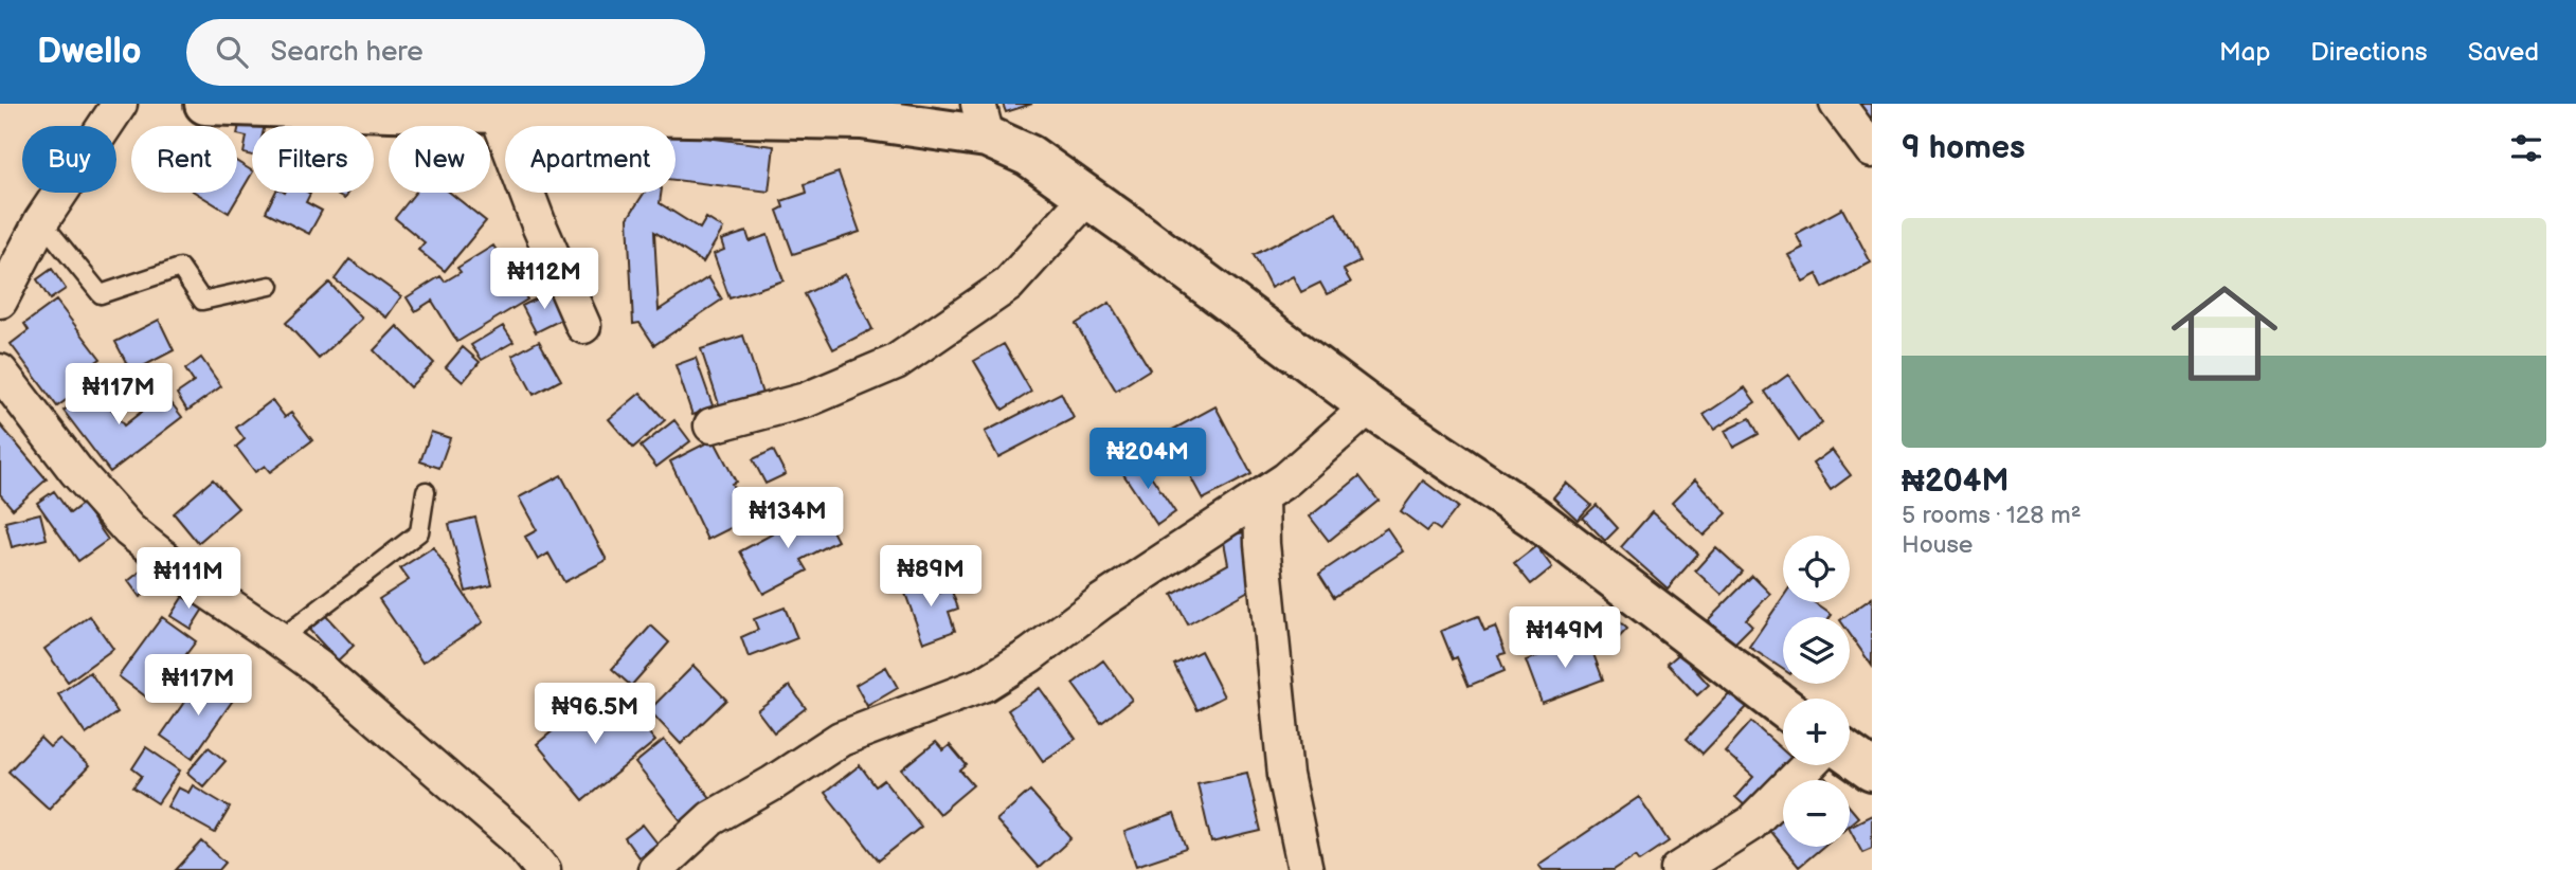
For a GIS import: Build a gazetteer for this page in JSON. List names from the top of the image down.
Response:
{
  "page": {
    "header": "Dwello",
    "search": "Search here",
    "nav": ["Map", "Directions", "Saved"],
    "heading": "9 homes",
    "chip": [
      "Buy",
      "Rent",
      "Filters",
      "New",
      "Apartment"
    ],
    "list": [
      {
        "name": "₦204M",
        "note": "5 rooms · 128 m² · House"
      }
    ],
    "price": [
      "₦112M",
      "₦117M",
      "₦204M",
      "₦134M",
      "₦89M",
      "₦111M",
      "₦149M",
      "₦117M",
      "₦96.5M"
    ],
    "map_buttons": ["+", "−"]
  }
}
